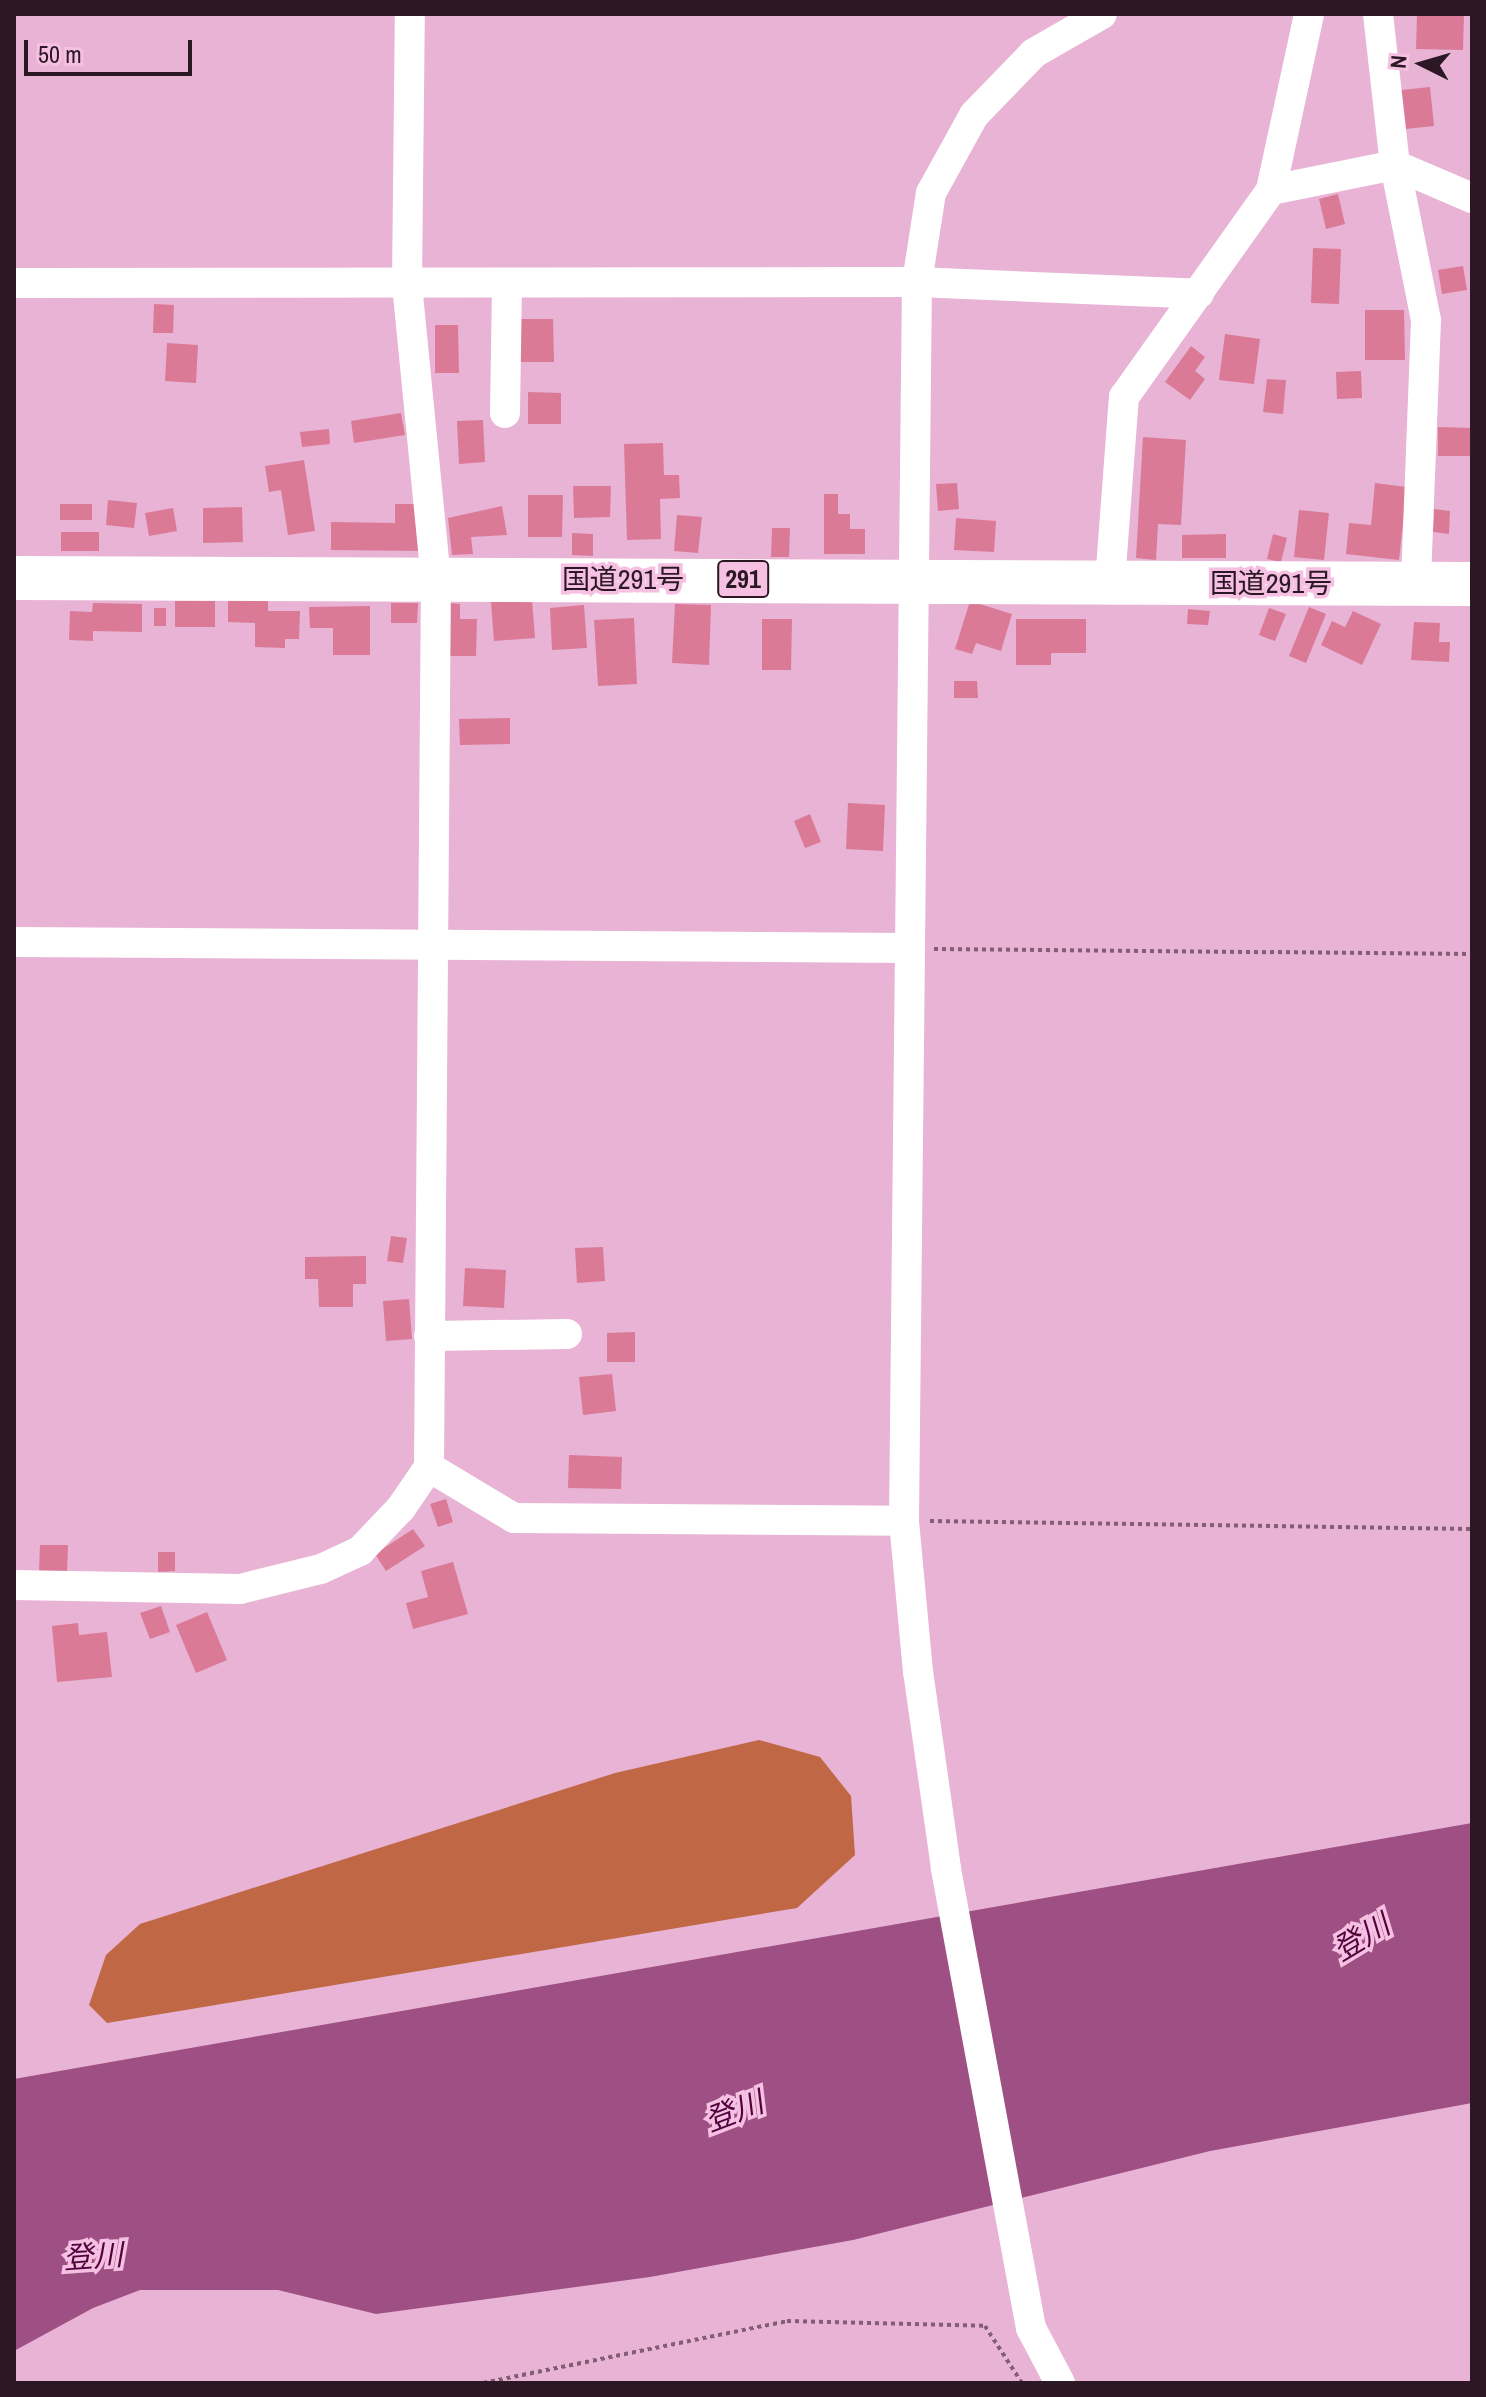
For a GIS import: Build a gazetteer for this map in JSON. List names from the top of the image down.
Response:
{
  "streets": {
    "highway": ["国道291号", "291"]
  },
  "water": ["登川"],
  "scale_bar": "50 m",
  "north": "left"
}
